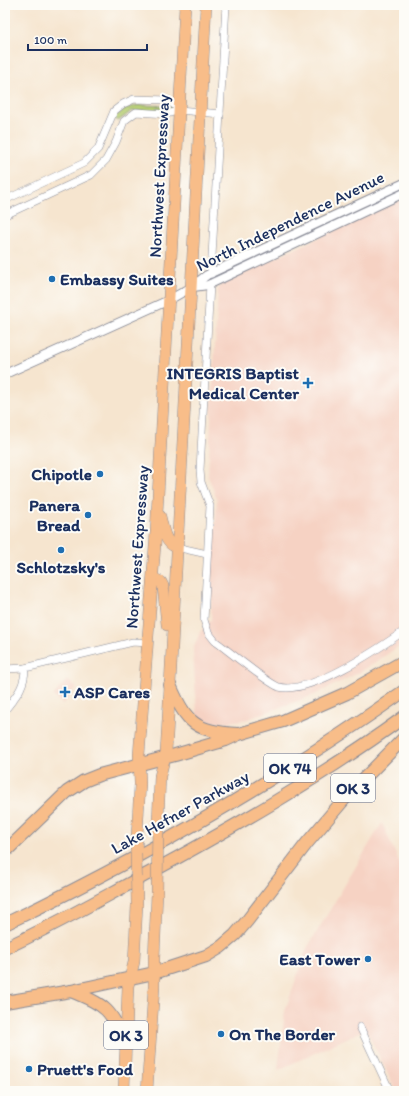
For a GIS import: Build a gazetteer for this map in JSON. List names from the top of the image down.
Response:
{
  "streets": {
    "highway": [
      "Northwest Expressway",
      "OK 74",
      "OK 3",
      "Lake Hefner Parkway"
    ],
    "street": ["North Independence Avenue"]
  },
  "crossings": [
    ["Northwest Expressway", "North Independence Avenue"]
  ],
  "places": {
    "other": [
      "Embassy Suites",
      "Chipotle",
      "Panera Bread",
      "Schlotzsky's",
      "East Tower",
      "On The Border",
      "Pruett's Food"
    ],
    "health": ["INTEGRIS Baptist Medical Center", "ASP Cares"]
  },
  "scale_bar": "100 m"
}
